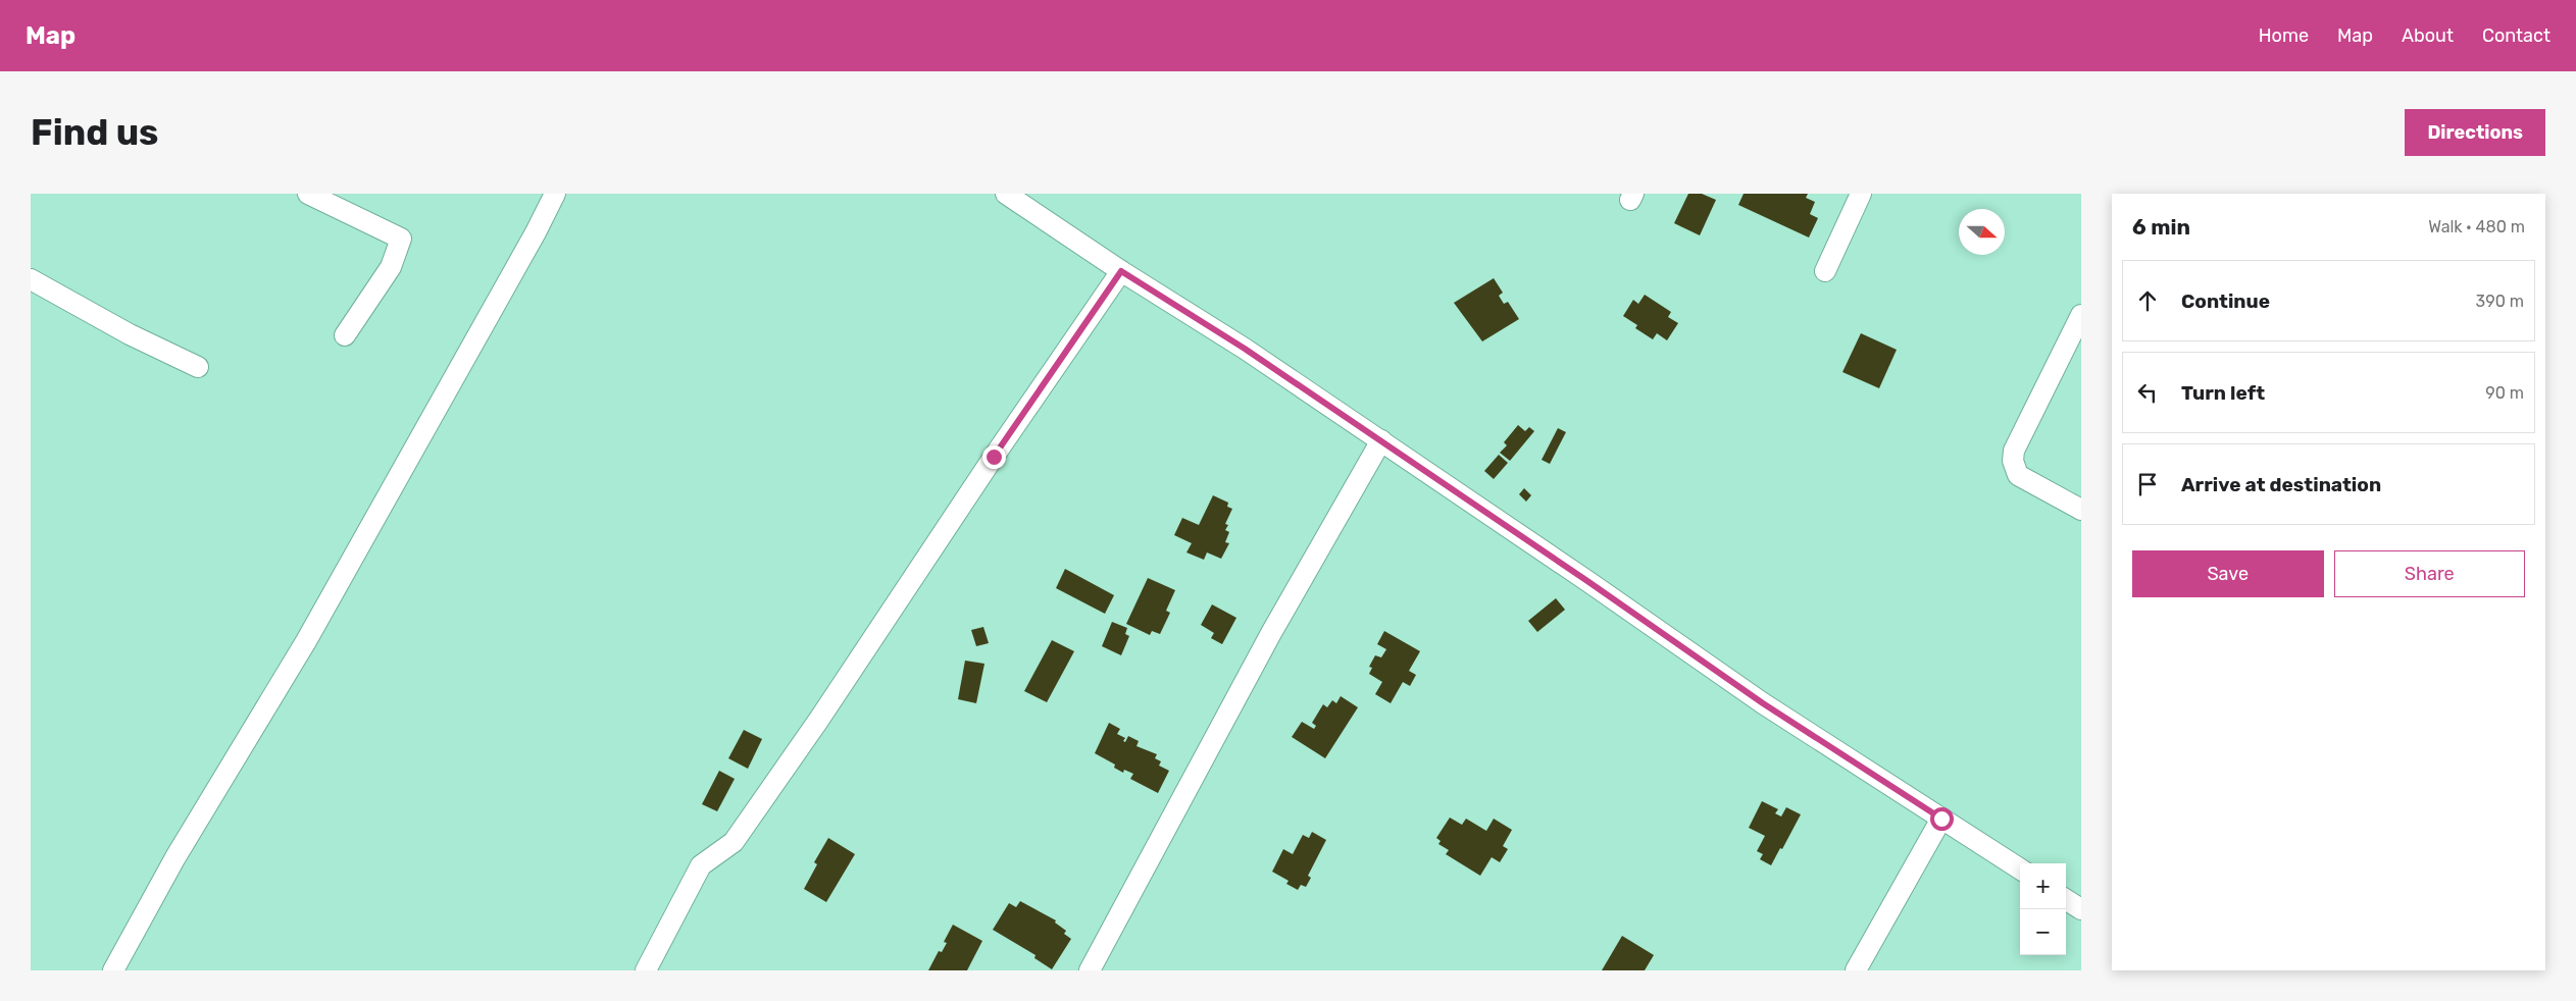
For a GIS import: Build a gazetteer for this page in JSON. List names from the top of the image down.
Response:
{
  "north": "right",
  "page": {
    "header": "Map",
    "nav": [
      "Home",
      "Map",
      "About",
      "Contact"
    ],
    "buttons": [
      "Directions",
      ["Save", "Share"]
    ],
    "title": "Find us",
    "heading": ["6 min", "Walk · 480 m"],
    "list": [
      ["Continue", "390 m"],
      ["Turn left", "90 m"],
      "Arrive at destination"
    ],
    "map_buttons": ["+", "−"]
  }
}
